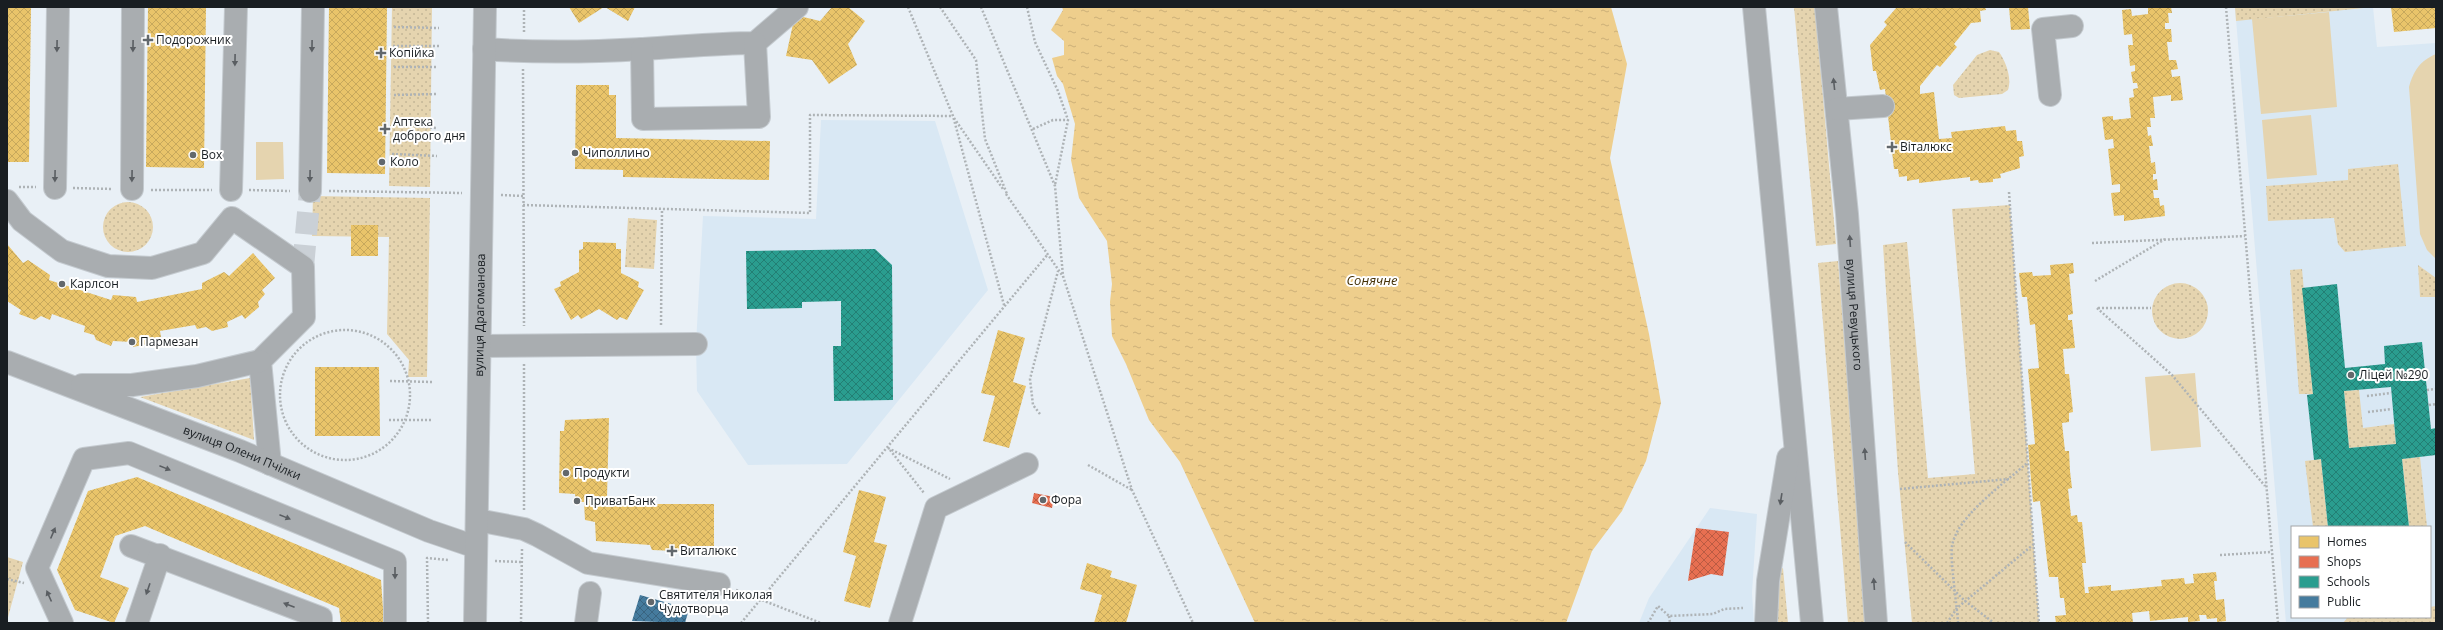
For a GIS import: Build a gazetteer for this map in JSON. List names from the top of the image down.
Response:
{
  "streets": {
    "street": ["вулиця Драгоманова", "вулиця Ревуцького", "вулиця Олени Пчілки"]
  },
  "crossings": [
    ["вулиця Драгоманова", "вулиця Олени Пчілки"]
  ],
  "water": ["Сонячне"],
  "places": {
    "health": [
      "Подорожник",
      "Копійка",
      "Аптека доброго дня",
      "Віталюкс",
      "Виталюкс"
    ],
    "other": [
      "Чиполлино",
      "Box",
      "Коло",
      "Карлсон",
      "Пармезан",
      "Ліцей №290",
      "Продукти",
      "Фора",
      "ПриватБанк",
      "Святителя Николая Чудотворца"
    ]
  },
  "legend": [
    "Homes",
    "Shops",
    "Schools",
    "Public"
  ]
}
